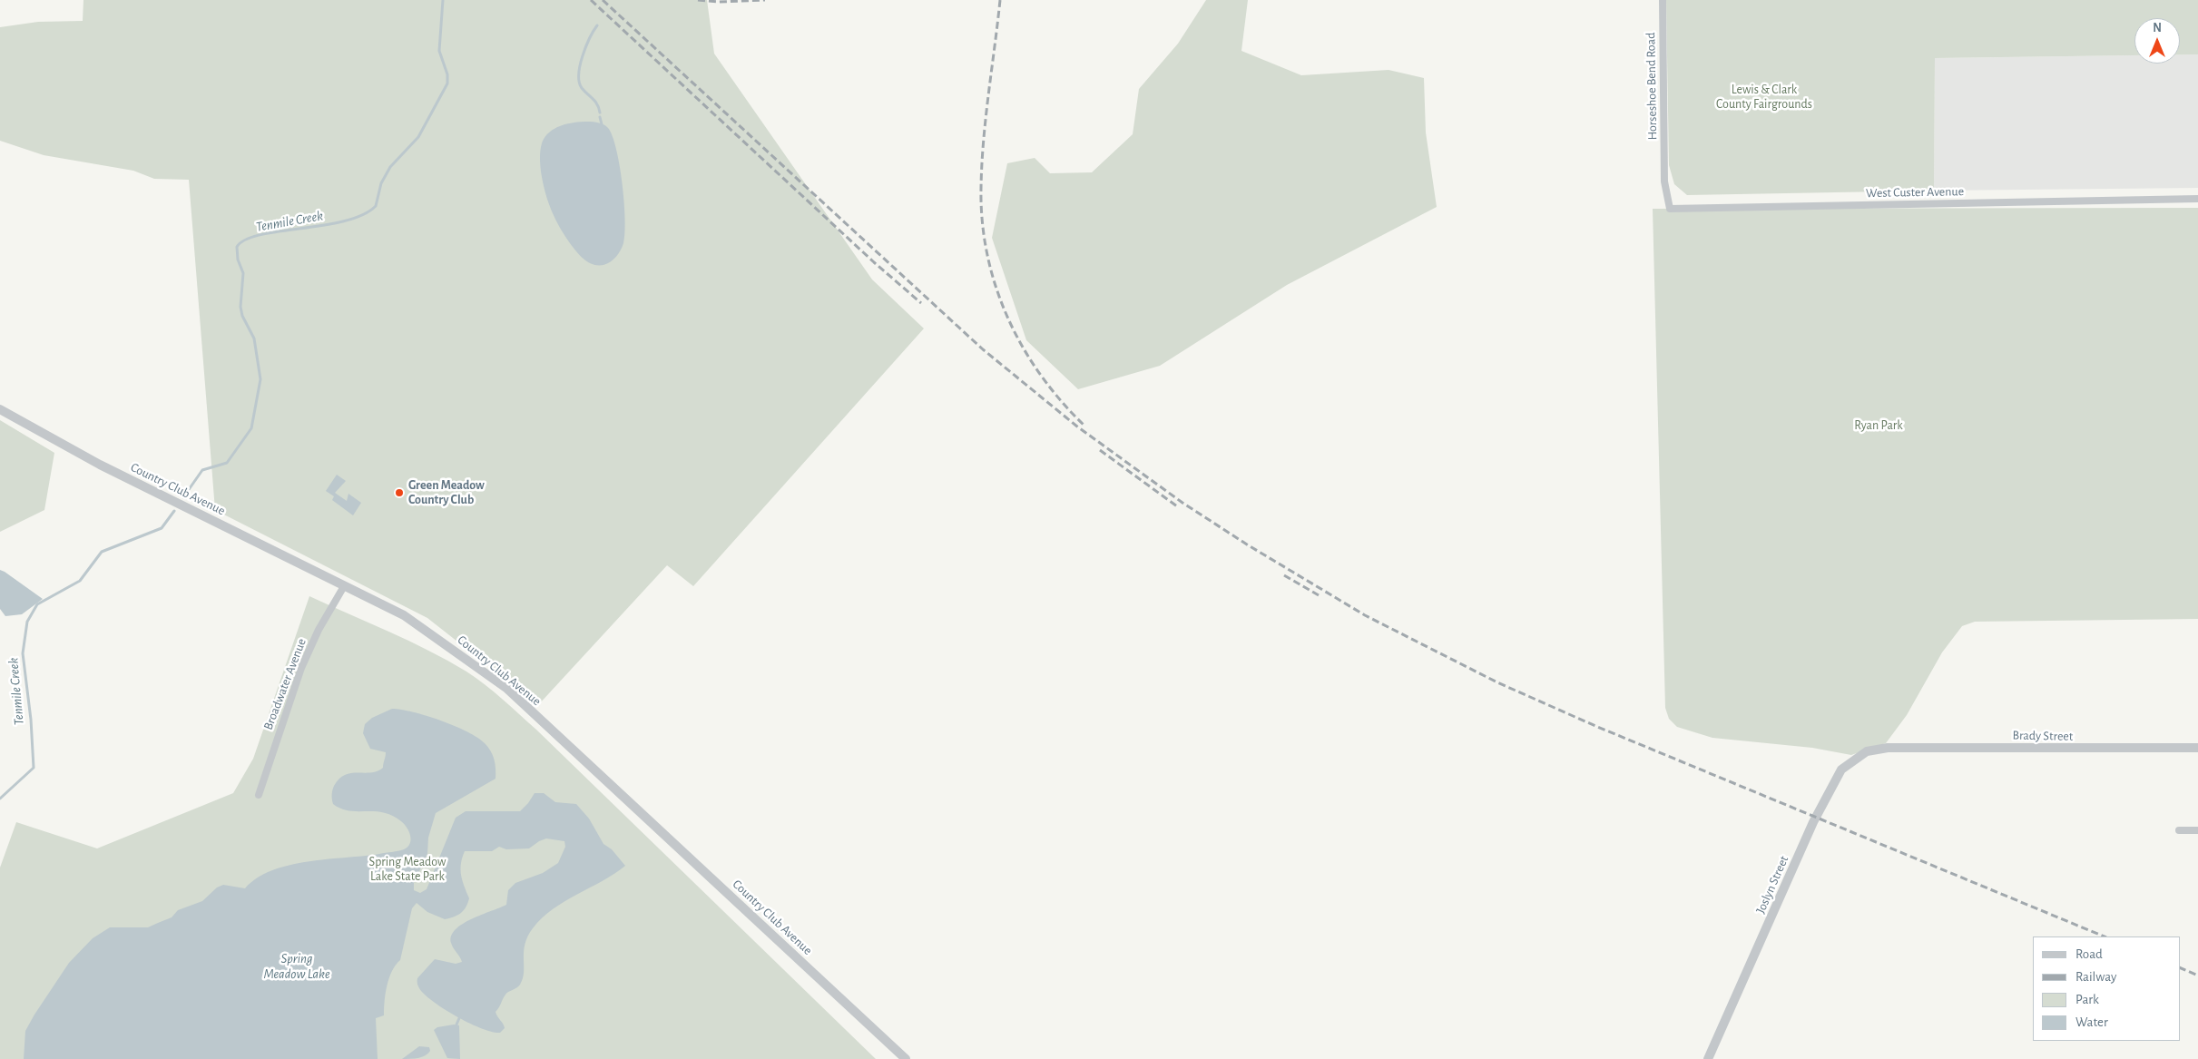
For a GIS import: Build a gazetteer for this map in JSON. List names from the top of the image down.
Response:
{
  "streets": {
    "street": [
      "Horseshoe Bend Road",
      "West Custer Avenue",
      "Country Club Avenue",
      "Broadwater Avenue",
      "Brady Street",
      "Joslyn Street"
    ]
  },
  "crossings": [
    ["Horseshoe Bend Road", "West Custer Avenue"],
    ["Country Club Avenue", "Broadwater Avenue"],
    ["Brady Street", "Joslyn Street"]
  ],
  "water": ["Tenmile Creek", "Spring Meadow Lake"],
  "parks": ["Lewis & Clark County Fairgrounds", "Ryan Park", "Spring Meadow Lake State Park"],
  "places": ["Green Meadow Country Club"],
  "legend": [
    "Road",
    "Railway",
    "Park",
    "Water"
  ],
  "north": "top"
}
